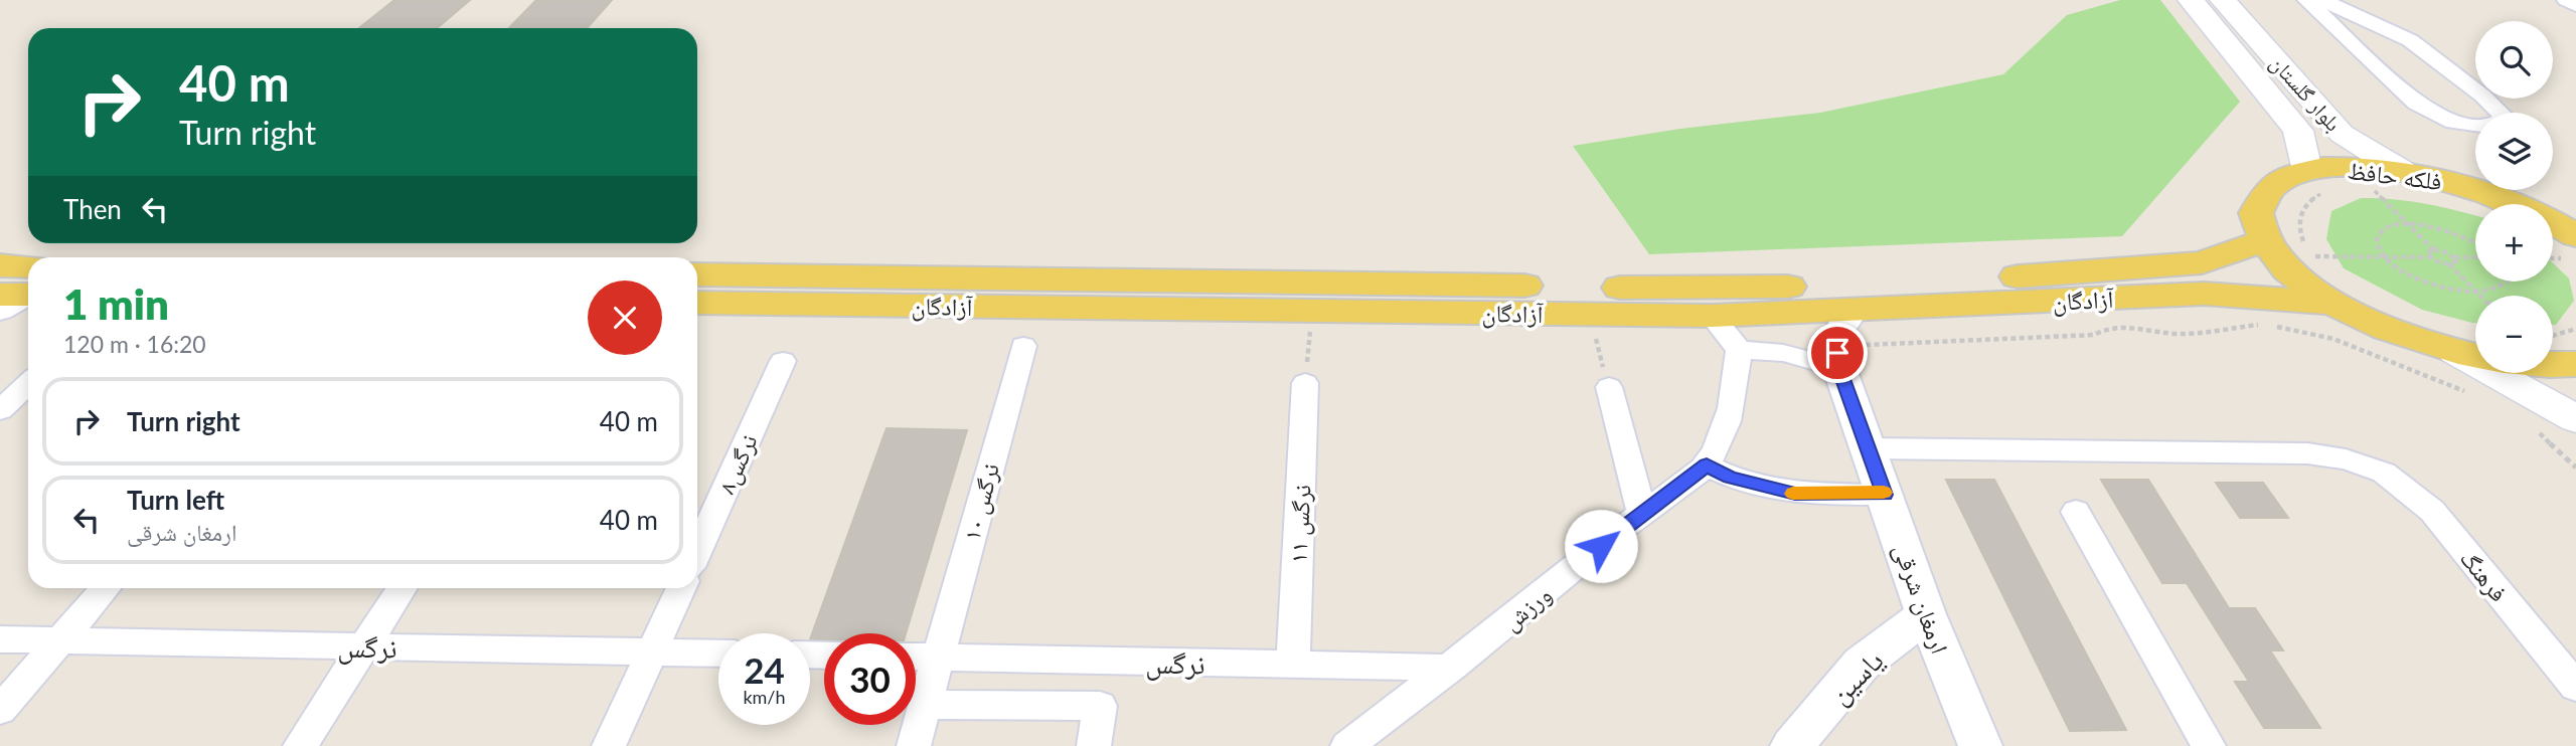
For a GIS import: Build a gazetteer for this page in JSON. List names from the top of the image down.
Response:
{
  "streets": {
    "main road": ["بلوار گلستان", "فلکه حافظ", "آزادگان"],
    "street": [
      "نرگس۸",
      "نرگس ۱۰",
      "نرگس ۱۱",
      "فرهنگ",
      "ارمغان شرقی",
      "ورزش",
      "نرگس",
      "یاسین"
    ]
  },
  "crossings": [
    ["بلوار گلستان", "فلکه حافظ"],
    ["فلکه حافظ", "آزادگان"],
    ["نرگس ۱۰", "نرگس"],
    ["نرگس ۱۱", "نرگس"],
    ["ارمغان شرقی", "یاسین"],
    ["ورزش", "نرگس"]
  ],
  "page": {
    "map_buttons": ["+", "−"],
    "turn": ["40 m", "Turn right"],
    "then": "Then",
    "heading": ["1 min", "120 m · 16:20"],
    "list": [
      {
        "name": "Turn right",
        "value": "40 m"
      },
      {
        "name": "Turn left",
        "note": "ارمغان شرقی",
        "value": "40 m"
      }
    ],
    "speed": "24 km/h",
    "limit": "30"
  }
}
